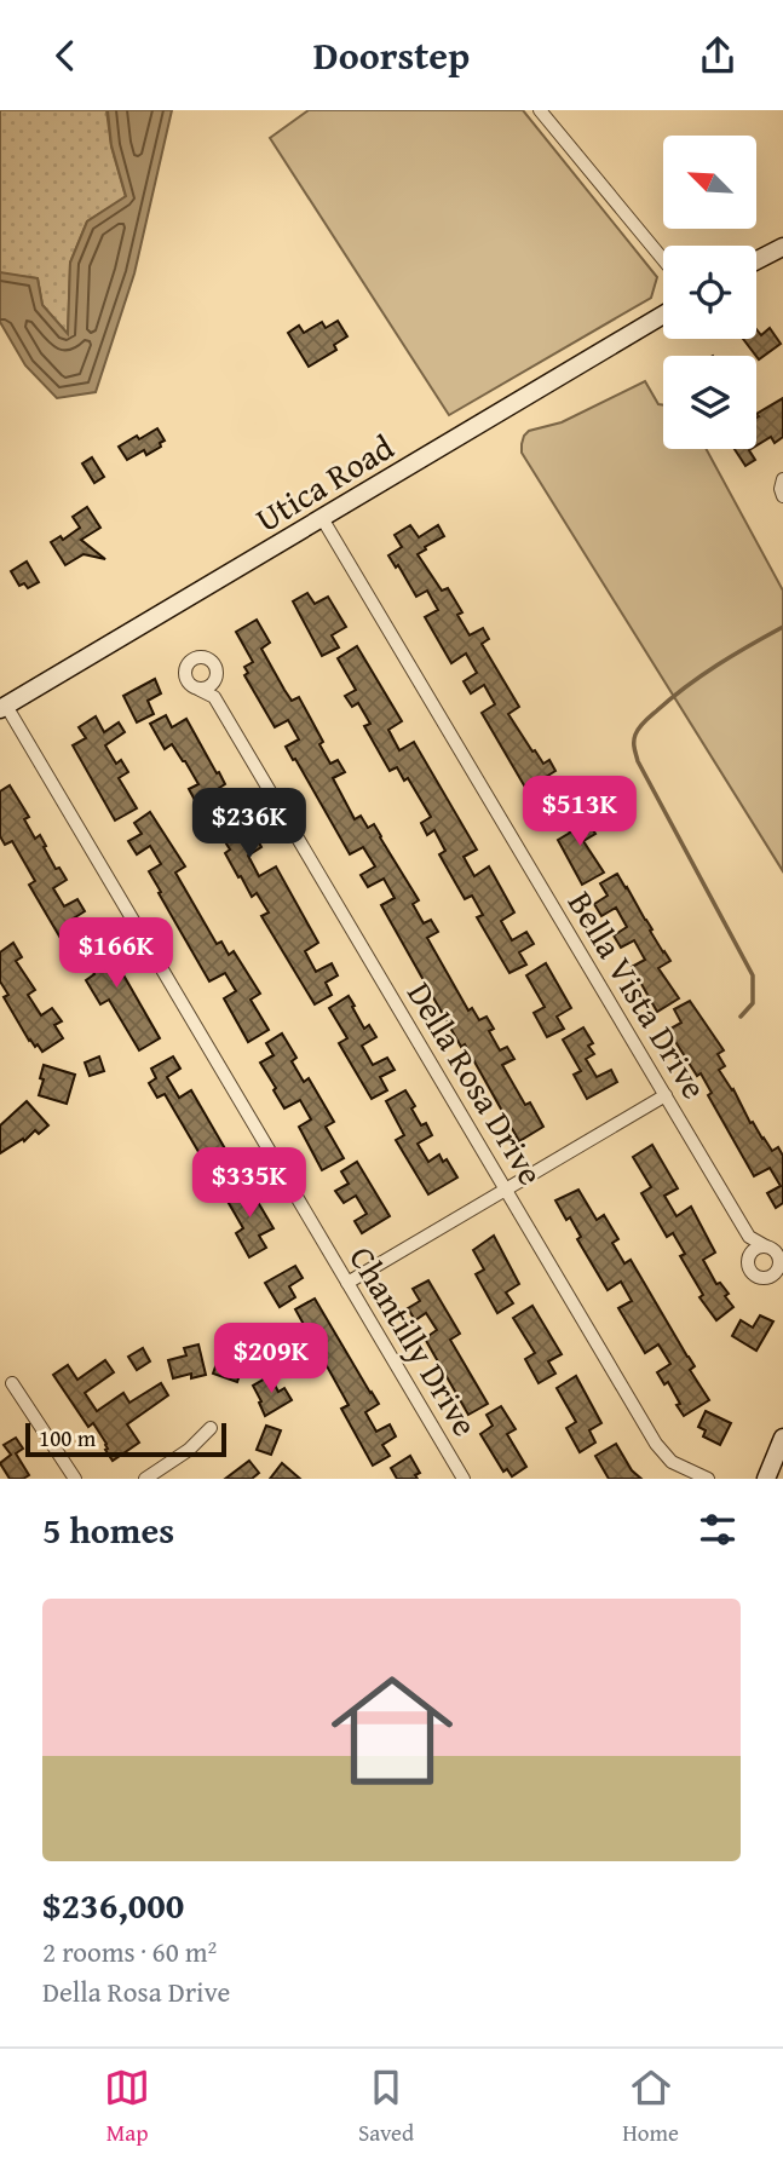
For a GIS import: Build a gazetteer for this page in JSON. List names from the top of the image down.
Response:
{
  "streets": {
    "street": [
      "Utica Road",
      "Bella Vista Drive",
      "Della Rosa Drive",
      "Chantilly Drive"
    ]
  },
  "crossings": [
    ["Utica Road", "Bella Vista Drive"],
    ["Utica Road", "Chantilly Drive"]
  ],
  "scale_bar": "100 m",
  "north": "top left",
  "page": {
    "header": "Doorstep",
    "price": [
      "$513K",
      "$236K",
      "$166K",
      "$335K",
      "$209K"
    ],
    "scale": "100 m",
    "heading": "5 homes",
    "list": [
      {
        "name": "$236,000",
        "note": "2 rooms · 60 m² · Della Rosa Drive"
      }
    ],
    "tabs": ["Map", "Saved", "Home"]
  }
}
